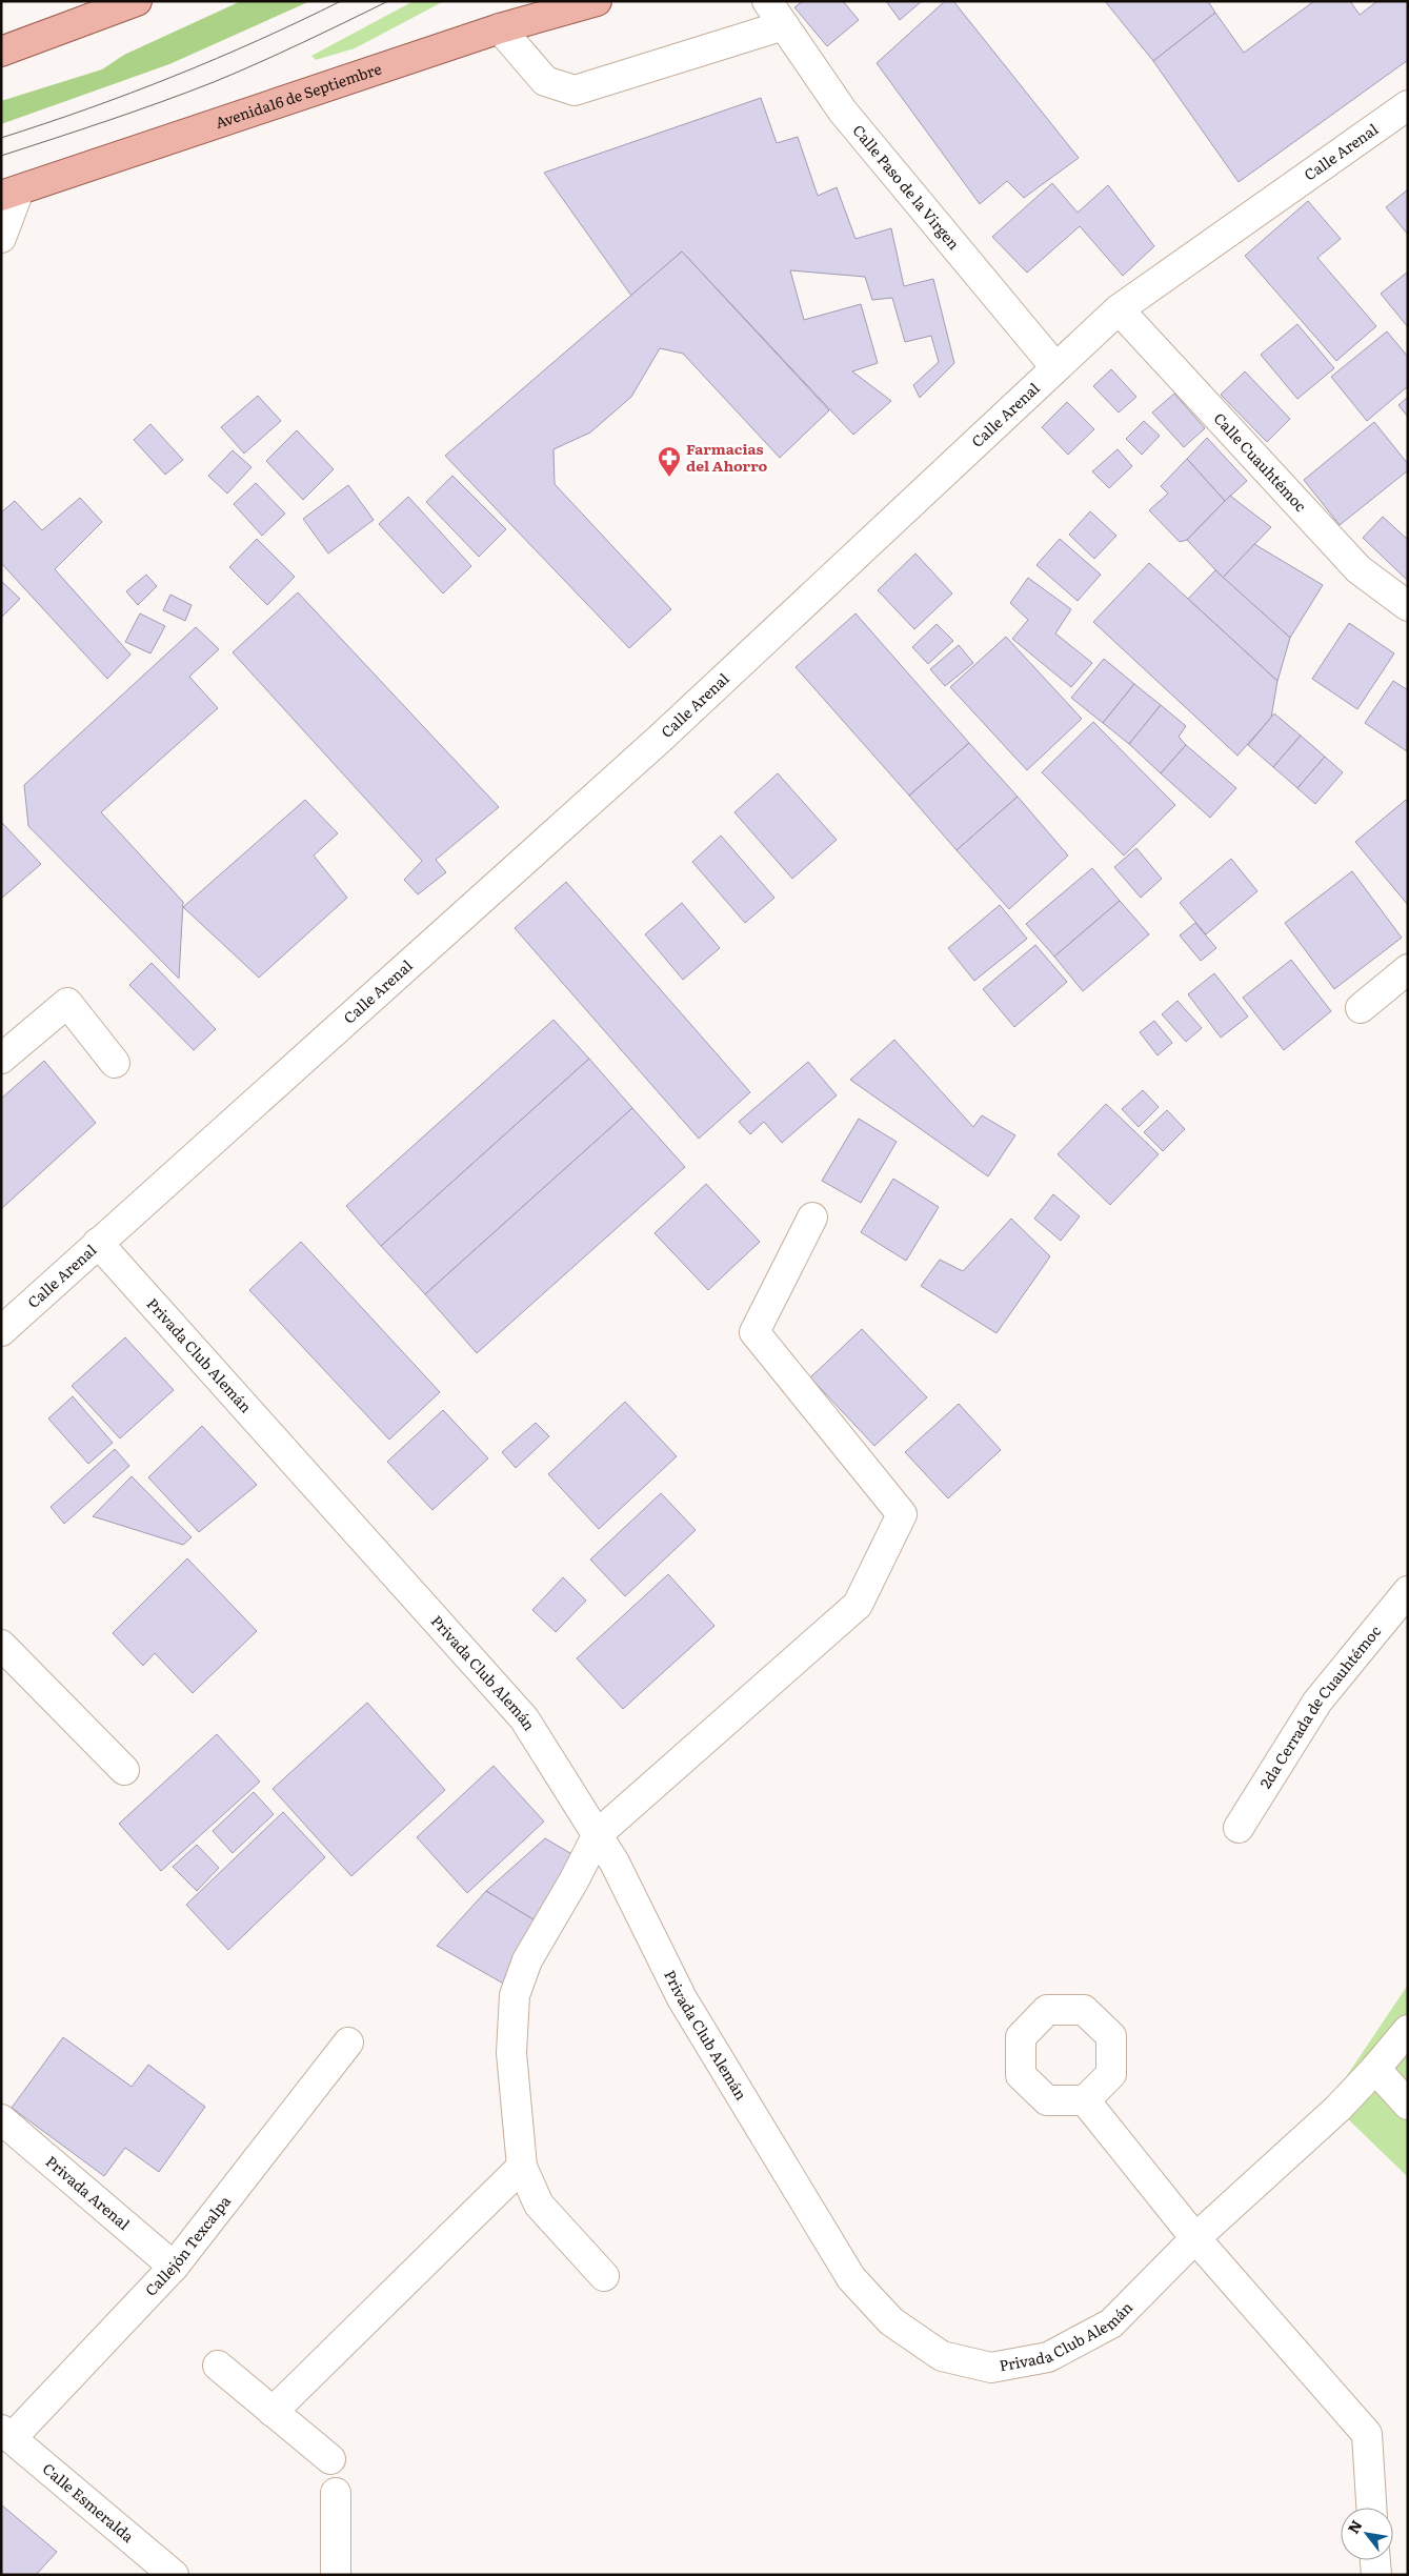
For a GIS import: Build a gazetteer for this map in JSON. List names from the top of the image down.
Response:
{
  "streets": {
    "main road": ["Avenida16 de Septiembre"],
    "street": [
      "Calle Arenal",
      "Calle Paso de la Virgen",
      "Calle Cuauhtémoc",
      "Privada Club Alemán",
      "2da Cerrada de Cuauhtémoc",
      "Privada Arenal",
      "Callejón Texcalpa",
      "Calle Esmeralda"
    ]
  },
  "crossings": [
    ["Calle Arenal", "Calle Paso de la Virgen"],
    ["Calle Arenal", "Calle Cuauhtémoc"],
    ["Calle Arenal", "Privada Club Alemán"],
    ["Privada Arenal", "Callejón Texcalpa"],
    ["Callejón Texcalpa", "Calle Esmeralda"]
  ],
  "places": {
    "pharmacy": ["Farmacias del Ahorro"]
  },
  "north": "top left"
}
